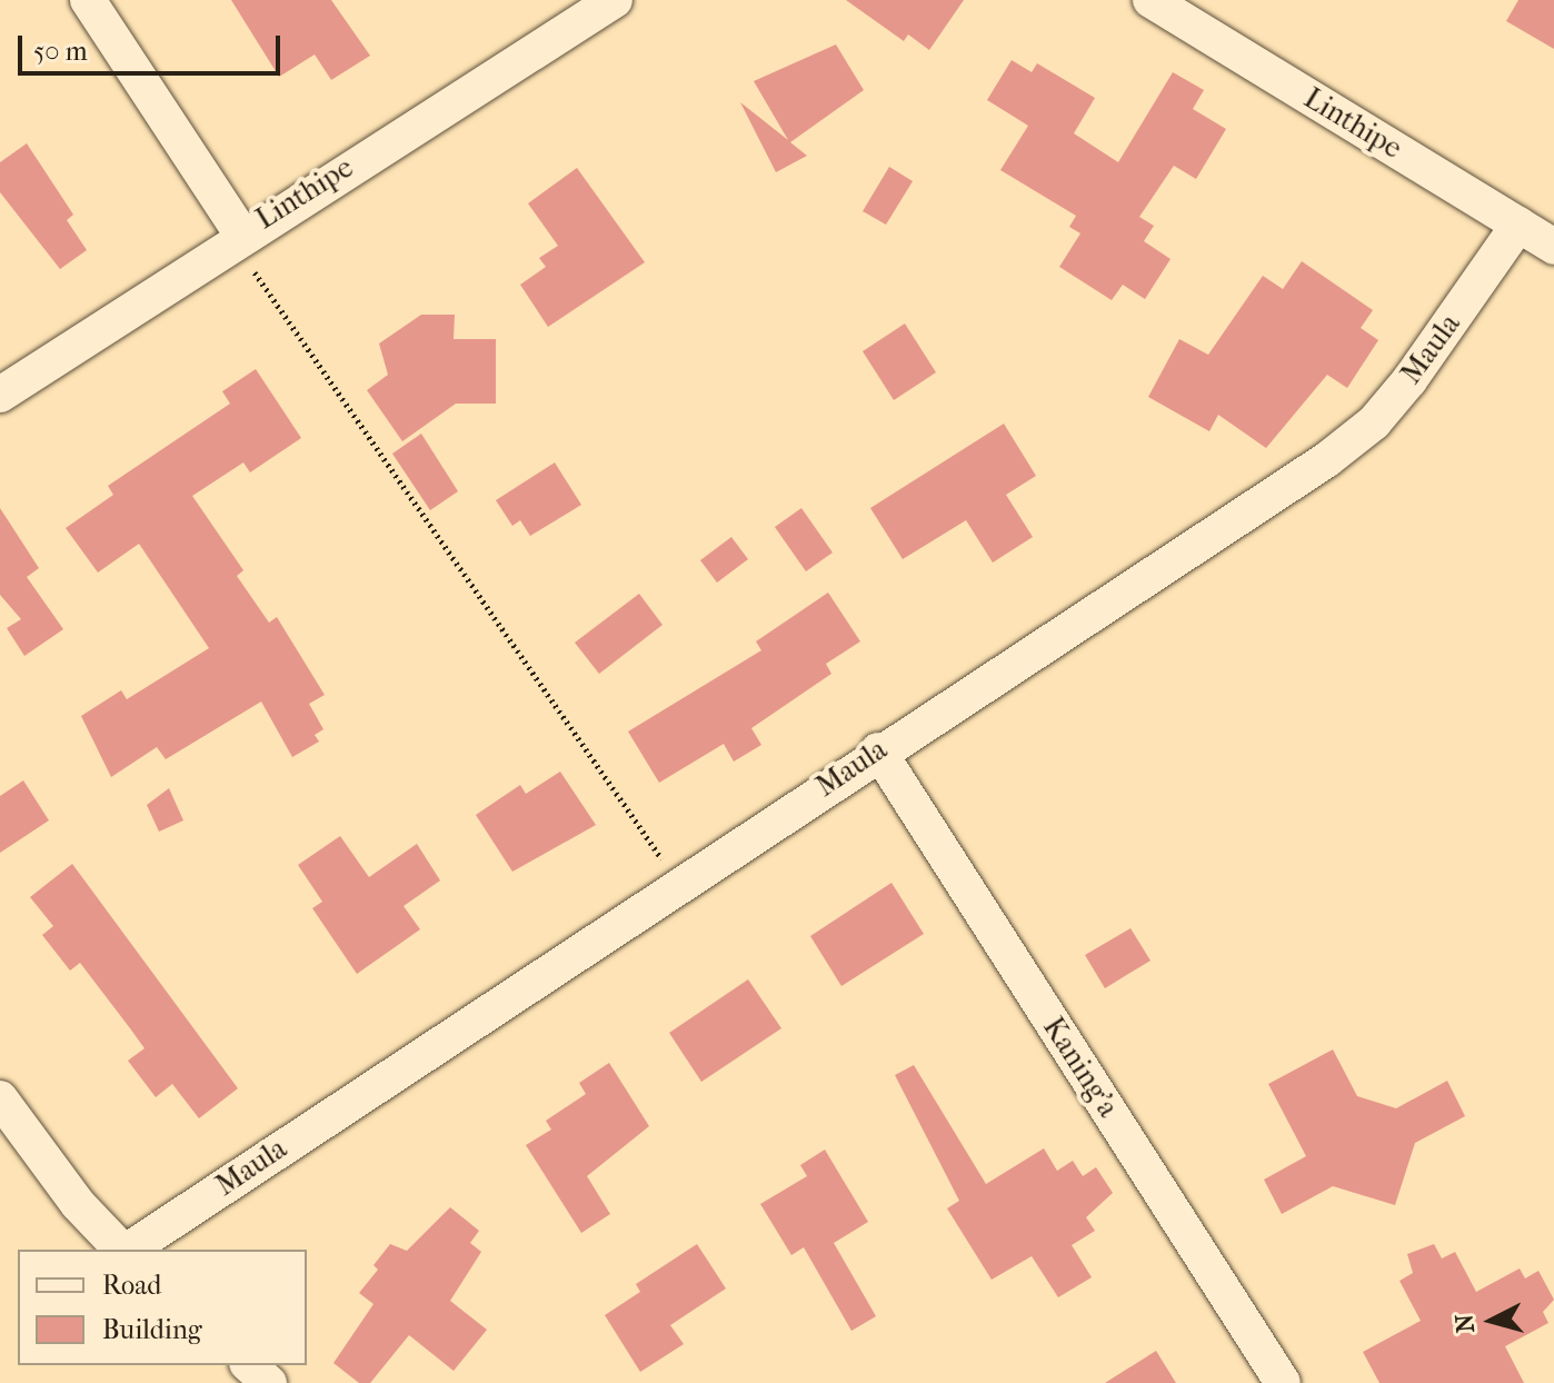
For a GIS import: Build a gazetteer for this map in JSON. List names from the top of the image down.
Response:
{
  "streets": {
    "street": ["Linthipe", "Maula", "Kaning'a"]
  },
  "crossings": [
    ["Linthipe", "Maula"],
    ["Maula", "Kaning'a"]
  ],
  "legend": ["Road", "Building"],
  "scale_bar": "50 m",
  "north": "left"
}
